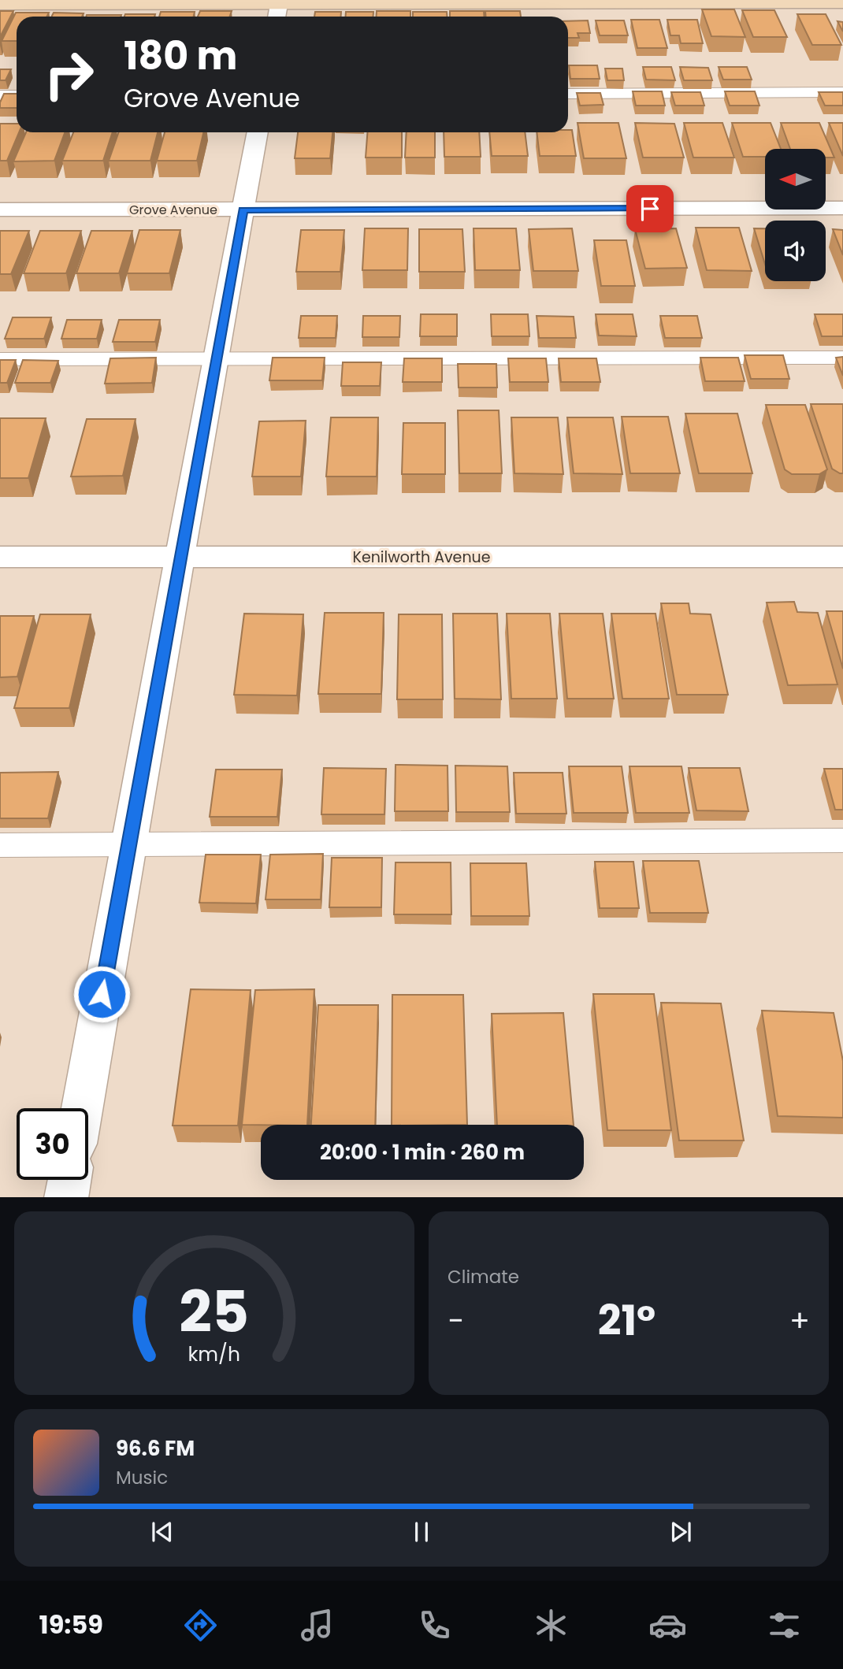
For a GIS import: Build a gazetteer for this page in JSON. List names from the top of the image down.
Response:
{
  "streets": {
    "street": ["Grove Avenue", "Kenilworth Avenue"]
  },
  "north": "left",
  "page": {
    "turn": ["180 m", "Grove Avenue"],
    "limit": "30",
    "trip": "20:00 · 1 min · 260 m",
    "tile": "Climate",
    "heat": ["−", "21°", "+"],
    "song": ["96.6 FM", "Music"],
    "tabs": "19:59",
    "gauge": ["25", "km/h"]
  }
}
